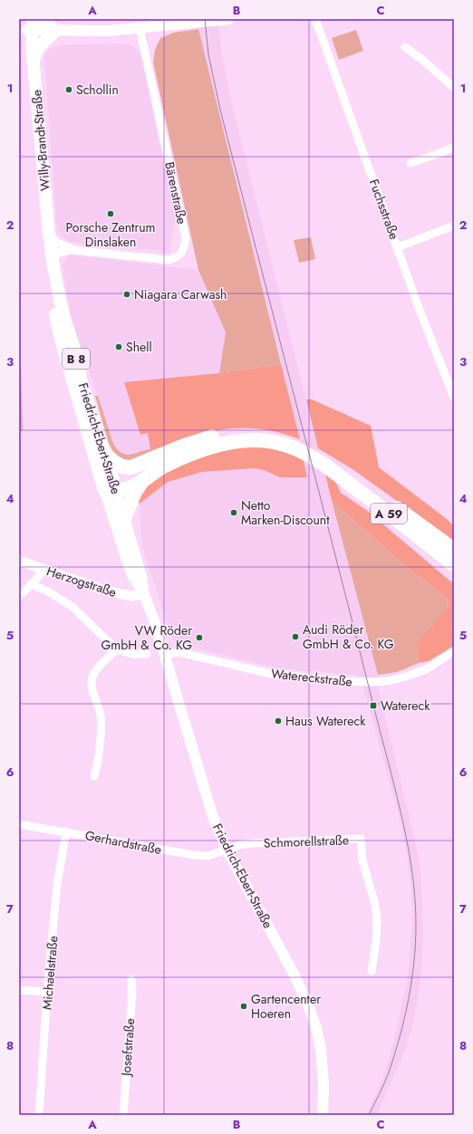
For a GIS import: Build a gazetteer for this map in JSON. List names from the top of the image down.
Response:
{
  "streets": {
    "highway": ["A 59"],
    "main road": ["Willy-Brandt-Straße", "B 8", "Friedrich-Ebert-Straße"],
    "street": [
      "Bärenstraße",
      "Fuchsstraße",
      "Herzogstraße",
      "Watereckstraße",
      "Schmorellstraße",
      "Gerhardstraße",
      "Michaelstraße",
      "Josefstraße"
    ]
  },
  "crossings": [
    ["Willy-Brandt-Straße", "Bärenstraße"],
    ["Willy-Brandt-Straße", "Friedrich-Ebert-Straße"],
    ["Bärenstraße", "Friedrich-Ebert-Straße"],
    ["Friedrich-Ebert-Straße", "Herzogstraße"],
    ["Friedrich-Ebert-Straße", "Watereckstraße"],
    ["Friedrich-Ebert-Straße", "Schmorellstraße"],
    ["Friedrich-Ebert-Straße", "Gerhardstraße"],
    ["Schmorellstraße", "Gerhardstraße"],
    ["Gerhardstraße", "Michaelstraße"]
  ],
  "places": {
    "other": [
      "Schollin",
      "Porsche Zentrum Dinslaken",
      "Niagara Carwash",
      "Shell",
      "Netto Marken-Discount",
      "Audi Röder GmbH & Co. KG",
      "VW Röder GmbH & Co. KG",
      "Haus Watereck",
      "Gartencenter Hoeren"
    ],
    "transit": ["Watereck"]
  },
  "grid": {
    "columns": ["A", "B", "C"],
    "rows": [
      "1",
      "2",
      "3",
      "4",
      "5",
      "6",
      "7",
      "8"
    ]
  }
}
